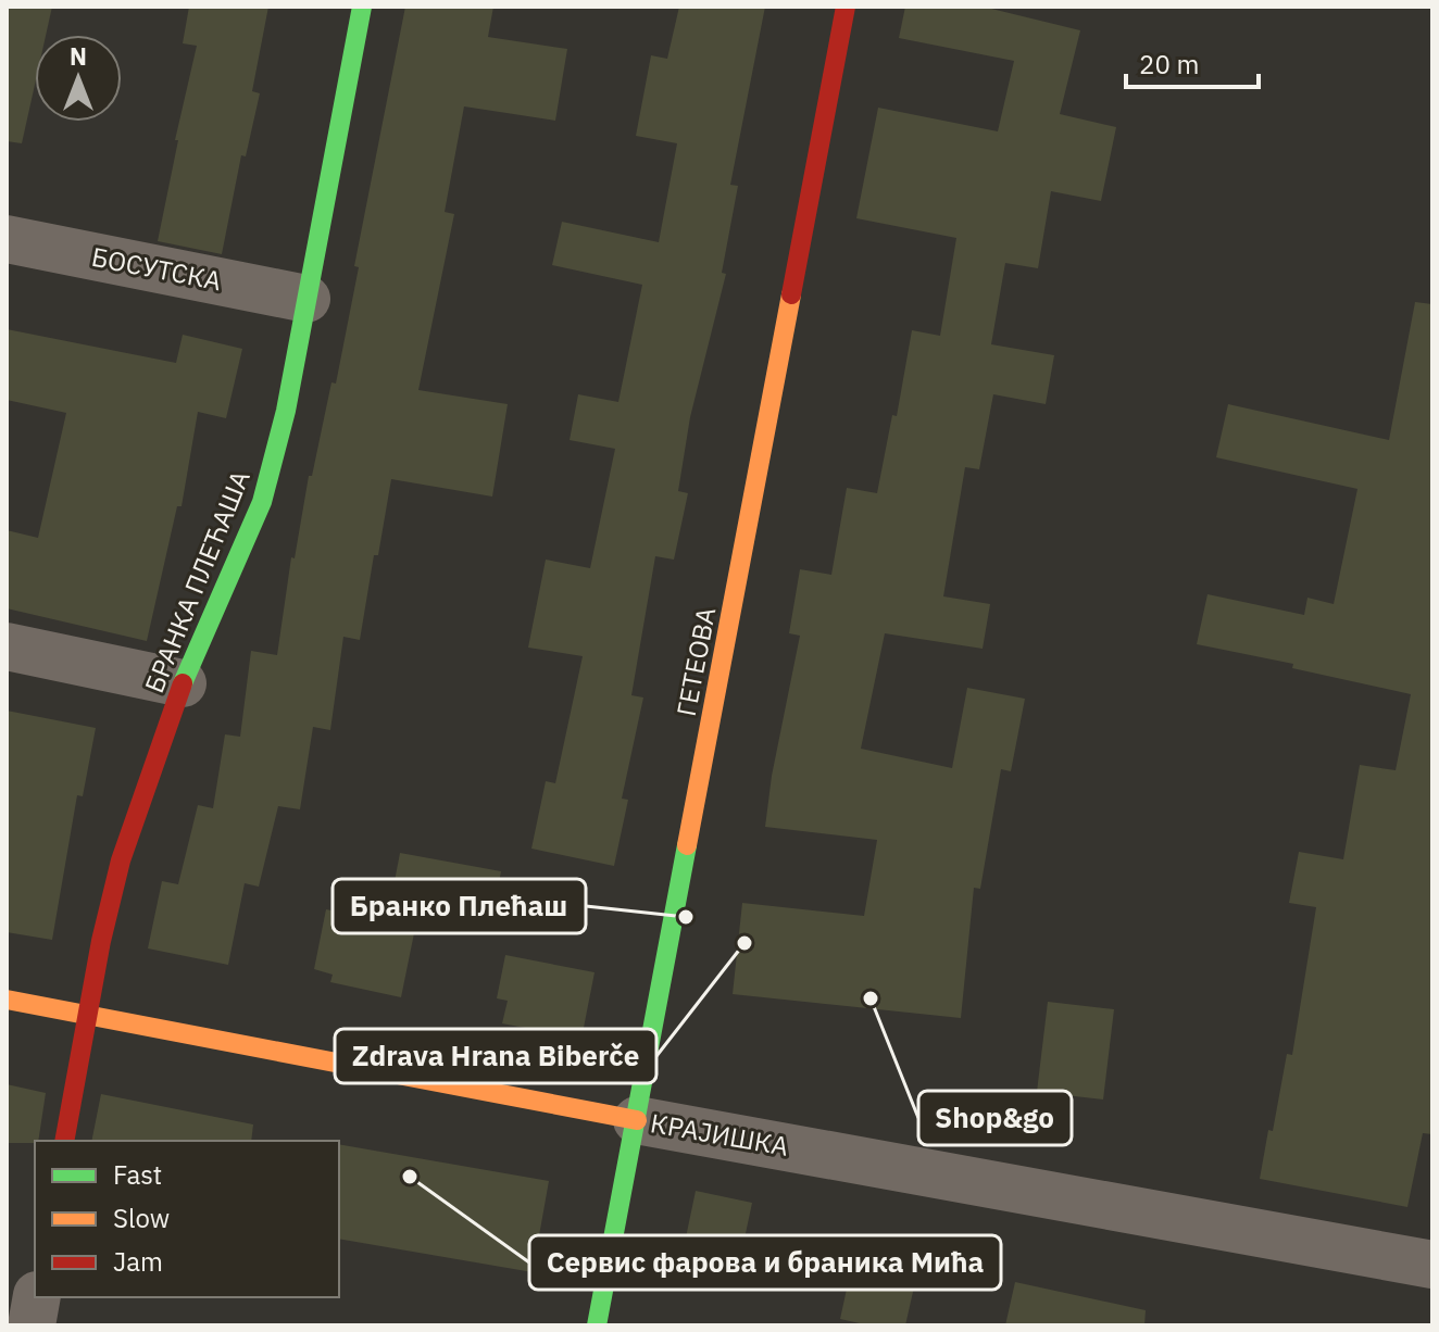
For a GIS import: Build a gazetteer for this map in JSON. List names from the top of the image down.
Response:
{
  "streets": {
    "main road": ["БРАНКА ПЛЕЋАША", "ГЕТЕОВА", "КРАЈИШКА"],
    "street": ["БОСУТСКА"]
  },
  "crossings": [
    ["БОСУТСКА", "БРАНКА ПЛЕЋАША"],
    ["БРАНКА ПЛЕЋАША", "КРАЈИШКА"],
    ["ГЕТЕОВА", "КРАЈИШКА"]
  ],
  "places": [
    "Бранко Плећаш",
    "Zdrava Hrana Biberče",
    "Shop&go",
    "Сервис фарова и браника Мића"
  ],
  "legend": ["Fast", "Slow", "Jam"],
  "scale_bar": "20 m",
  "north": "top"
}
